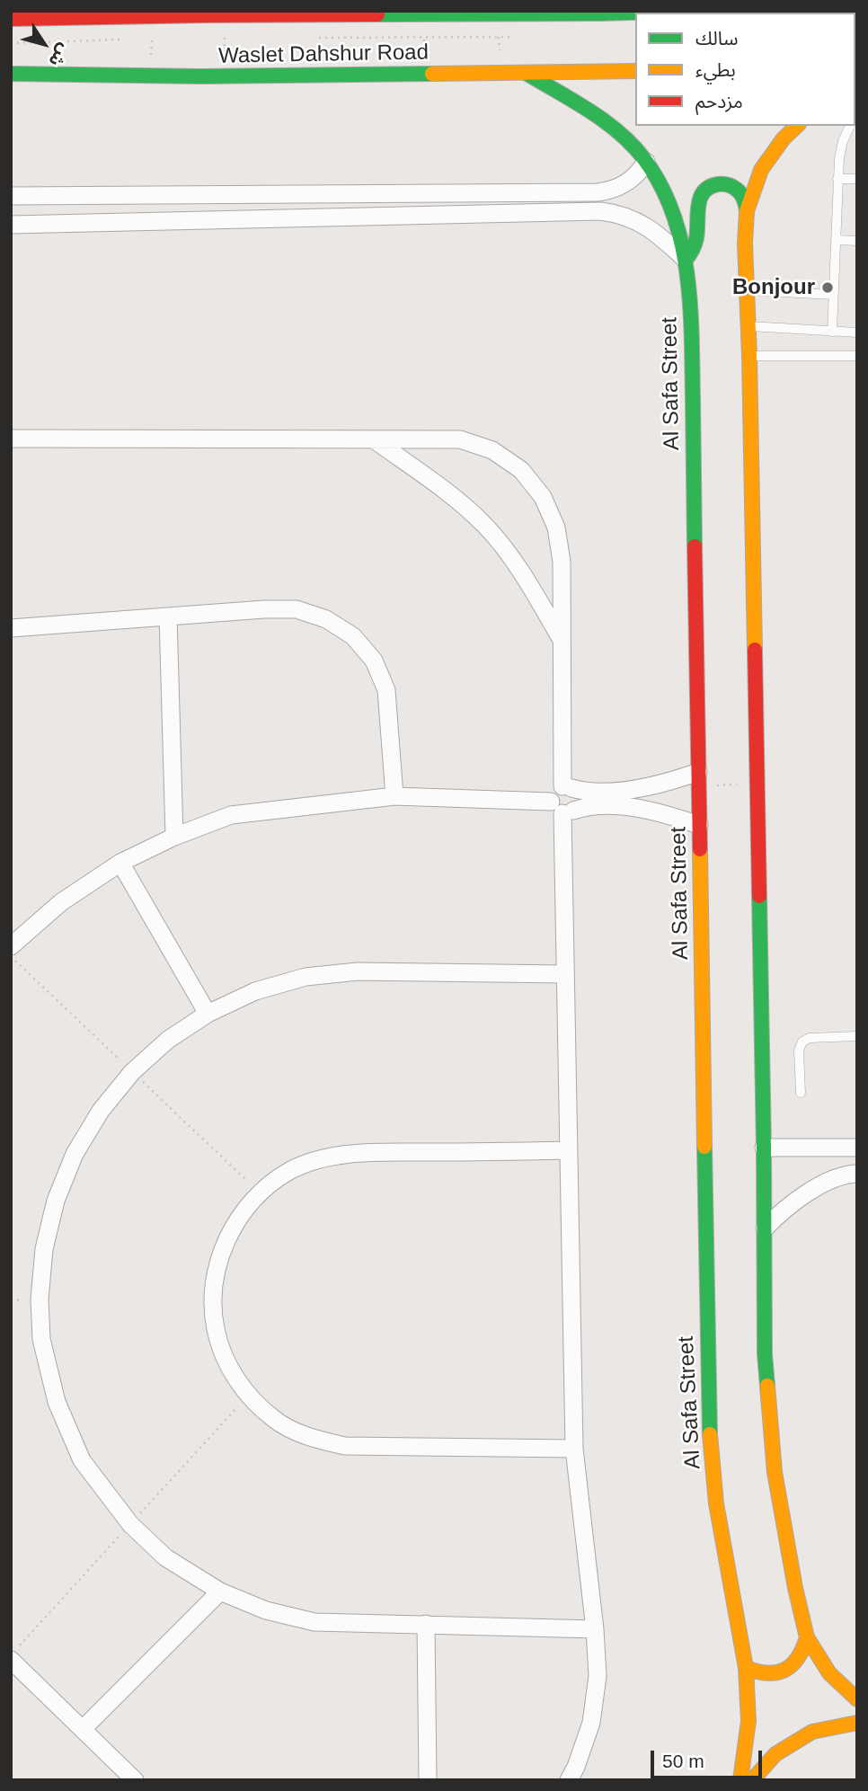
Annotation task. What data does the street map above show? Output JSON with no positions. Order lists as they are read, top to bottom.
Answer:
{
  "streets": {
    "street": ["Waslet Dahshur Road", "Al Safa Street"]
  },
  "crossings": [
    ["Waslet Dahshur Road", "Al Safa Street"]
  ],
  "places": ["Bonjour"],
  "legend": ["سالك", "بطيء", "مزدحم"],
  "scale_bar": "50 m",
  "north": "bottom right"
}
